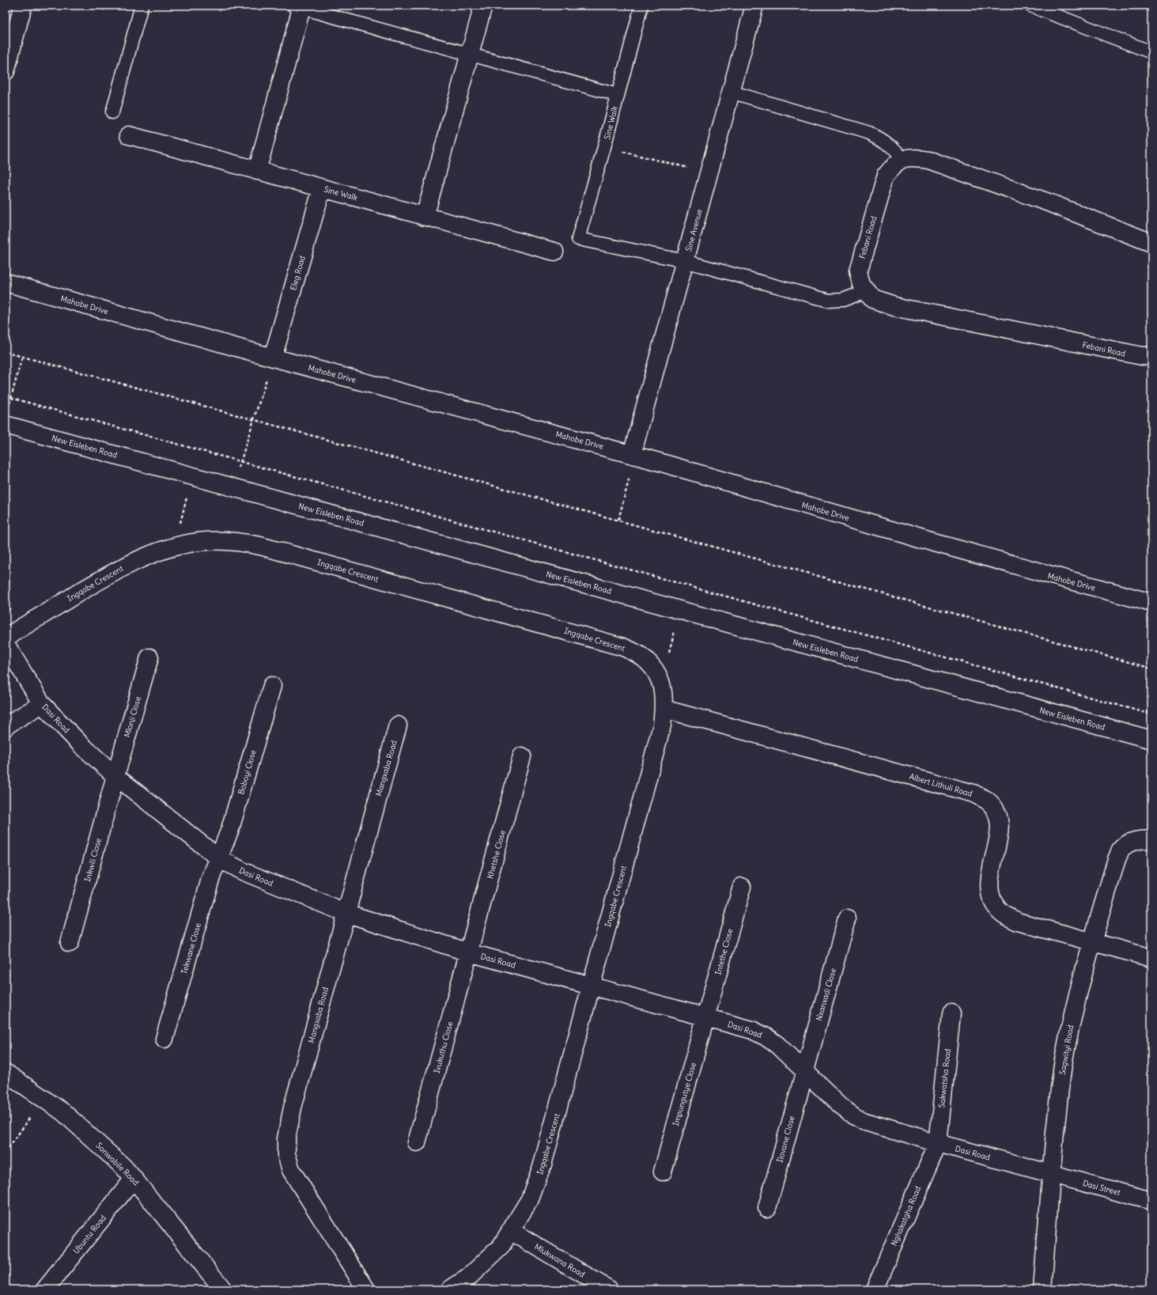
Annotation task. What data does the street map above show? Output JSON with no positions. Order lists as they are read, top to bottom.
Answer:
{
  "streets": {
    "street": [
      "Sine Walk",
      "Sine Avenue",
      "Febani Road",
      "Eleg Road",
      "Mahobe Drive",
      "New Eisleben Road",
      "Ingqabe Crescent",
      "Mlonji Close",
      "Dasi Road",
      "Mangxaba Road",
      "Boboyi Close",
      "Albert Lithuli Road",
      "Khetshe Close",
      "Inkwili Close",
      "Tekwane Close",
      "Intethe Close",
      "Nxanxadi Close",
      "Ivukuthu Close",
      "Sagwityi Road",
      "Sakwatsha Road",
      "Impungutye Close",
      "Ilovane Close",
      "Sonwabile Road",
      "Dasi Street",
      "Nghakatgha Road",
      "Ubuntu Road",
      "Mlukwana Road"
    ]
  },
  "crossings": [
    ["Sine Walk", "Sine Avenue"],
    ["Sine Walk", "Eleg Road"],
    ["Sine Avenue", "Mahobe Drive"],
    ["Eleg Road", "Mahobe Drive"],
    ["Ingqabe Crescent", "Dasi Road"],
    ["Ingqabe Crescent", "Albert Lithuli Road"],
    ["Ingqabe Crescent", "Mlukwana Road"],
    ["Mlonji Close", "Dasi Road"],
    ["Mlonji Close", "Inkwili Close"],
    ["Dasi Road", "Mangxaba Road"],
    ["Dasi Road", "Boboyi Close"],
    ["Dasi Road", "Khetshe Close"],
    ["Dasi Road", "Inkwili Close"],
    ["Dasi Road", "Tekwane Close"],
    ["Dasi Road", "Intethe Close"],
    ["Dasi Road", "Nxanxadi Close"],
    ["Dasi Road", "Ivukuthu Close"],
    ["Dasi Road", "Sagwityi Road"],
    ["Dasi Road", "Sakwatsha Road"],
    ["Dasi Road", "Impungutye Close"],
    ["Dasi Road", "Ilovane Close"],
    ["Dasi Road", "Dasi Street"],
    ["Dasi Road", "Nghakatgha Road"],
    ["Boboyi Close", "Tekwane Close"],
    ["Albert Lithuli Road", "Sagwityi Road"],
    ["Khetshe Close", "Ivukuthu Close"],
    ["Intethe Close", "Impungutye Close"],
    ["Nxanxadi Close", "Ilovane Close"],
    ["Sagwityi Road", "Dasi Street"],
    ["Sakwatsha Road", "Nghakatgha Road"],
    ["Sonwabile Road", "Ubuntu Road"]
  ]
}
